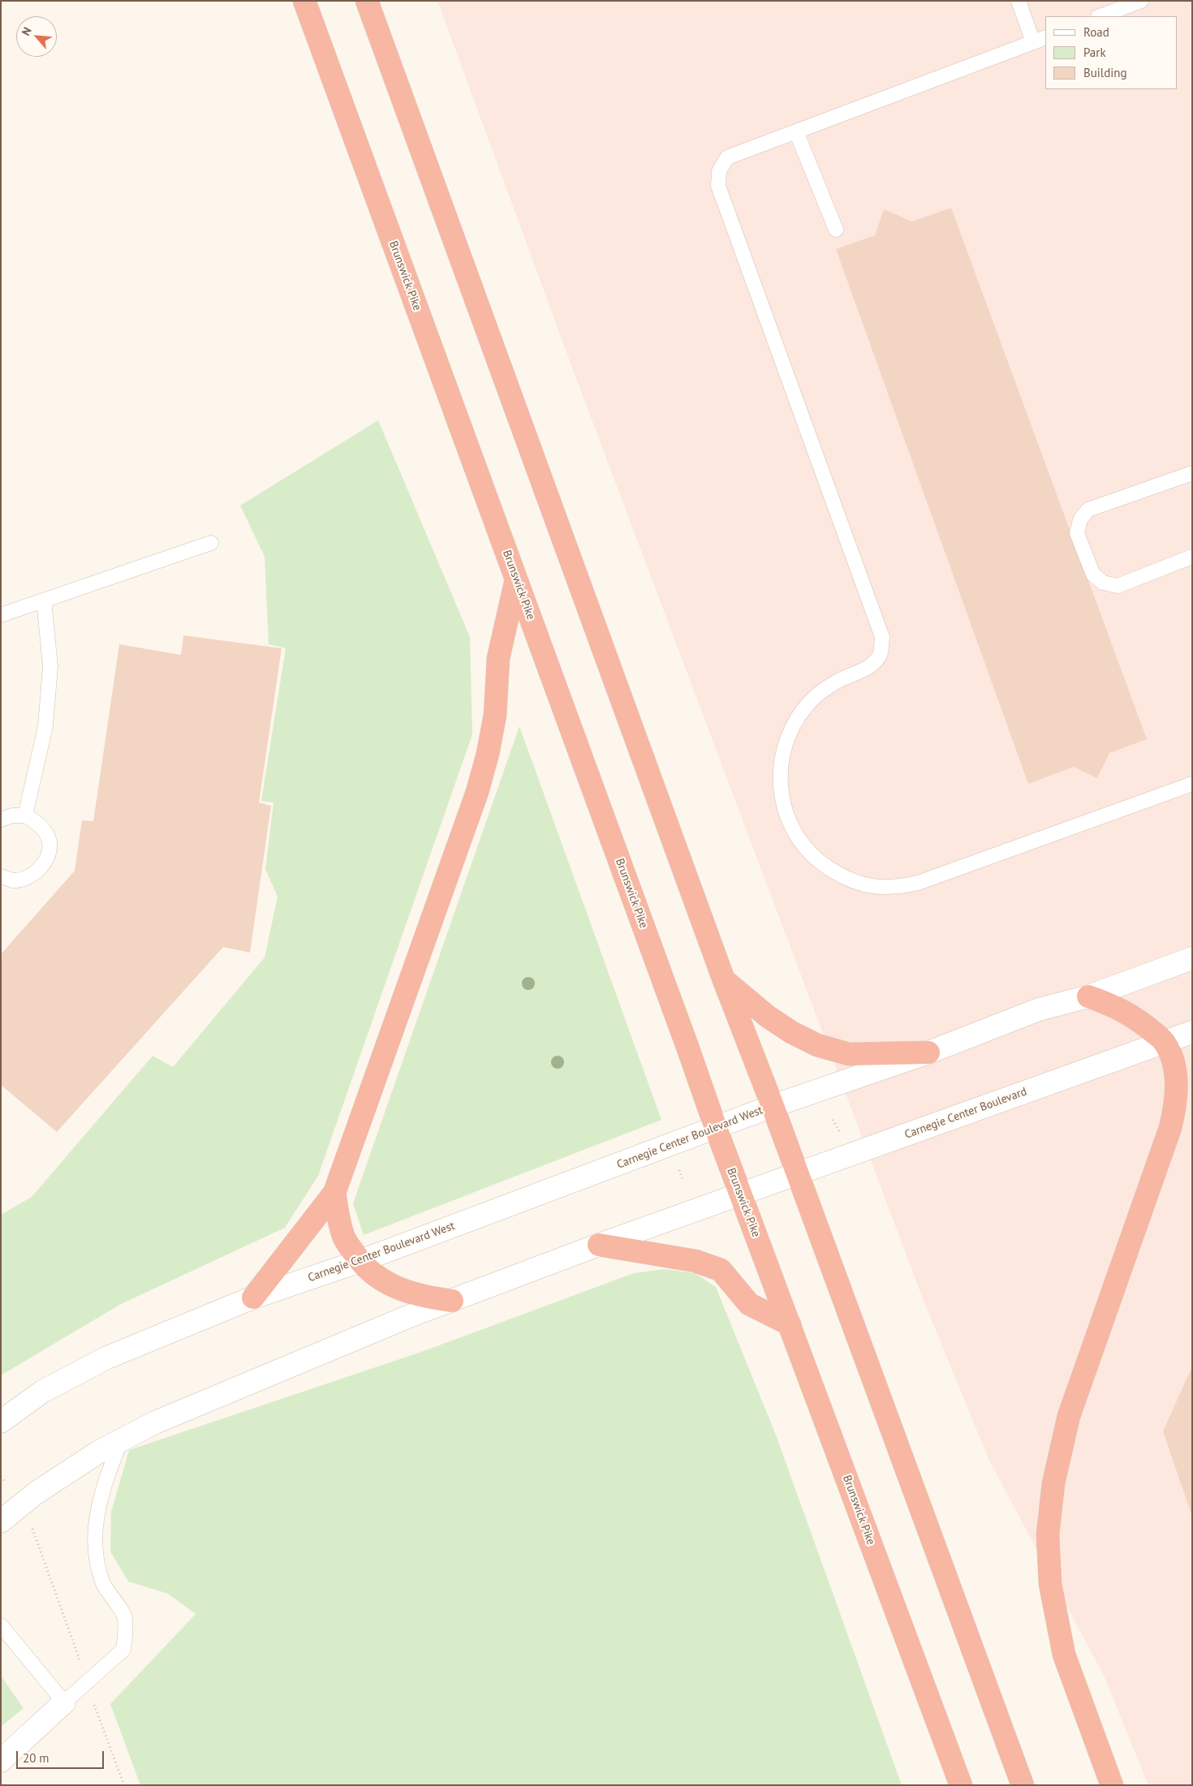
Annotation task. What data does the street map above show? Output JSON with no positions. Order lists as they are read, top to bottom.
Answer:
{
  "streets": {
    "highway": ["Brunswick Pike"],
    "street": ["Carnegie Center Boulevard", "Carnegie Center Boulevard West"]
  },
  "crossings": [
    ["Brunswick Pike", "Carnegie Center Boulevard"],
    ["Brunswick Pike", "Carnegie Center Boulevard West"]
  ],
  "legend": ["Road", "Park", "Building"],
  "scale_bar": "20 m",
  "north": "top left"
}
